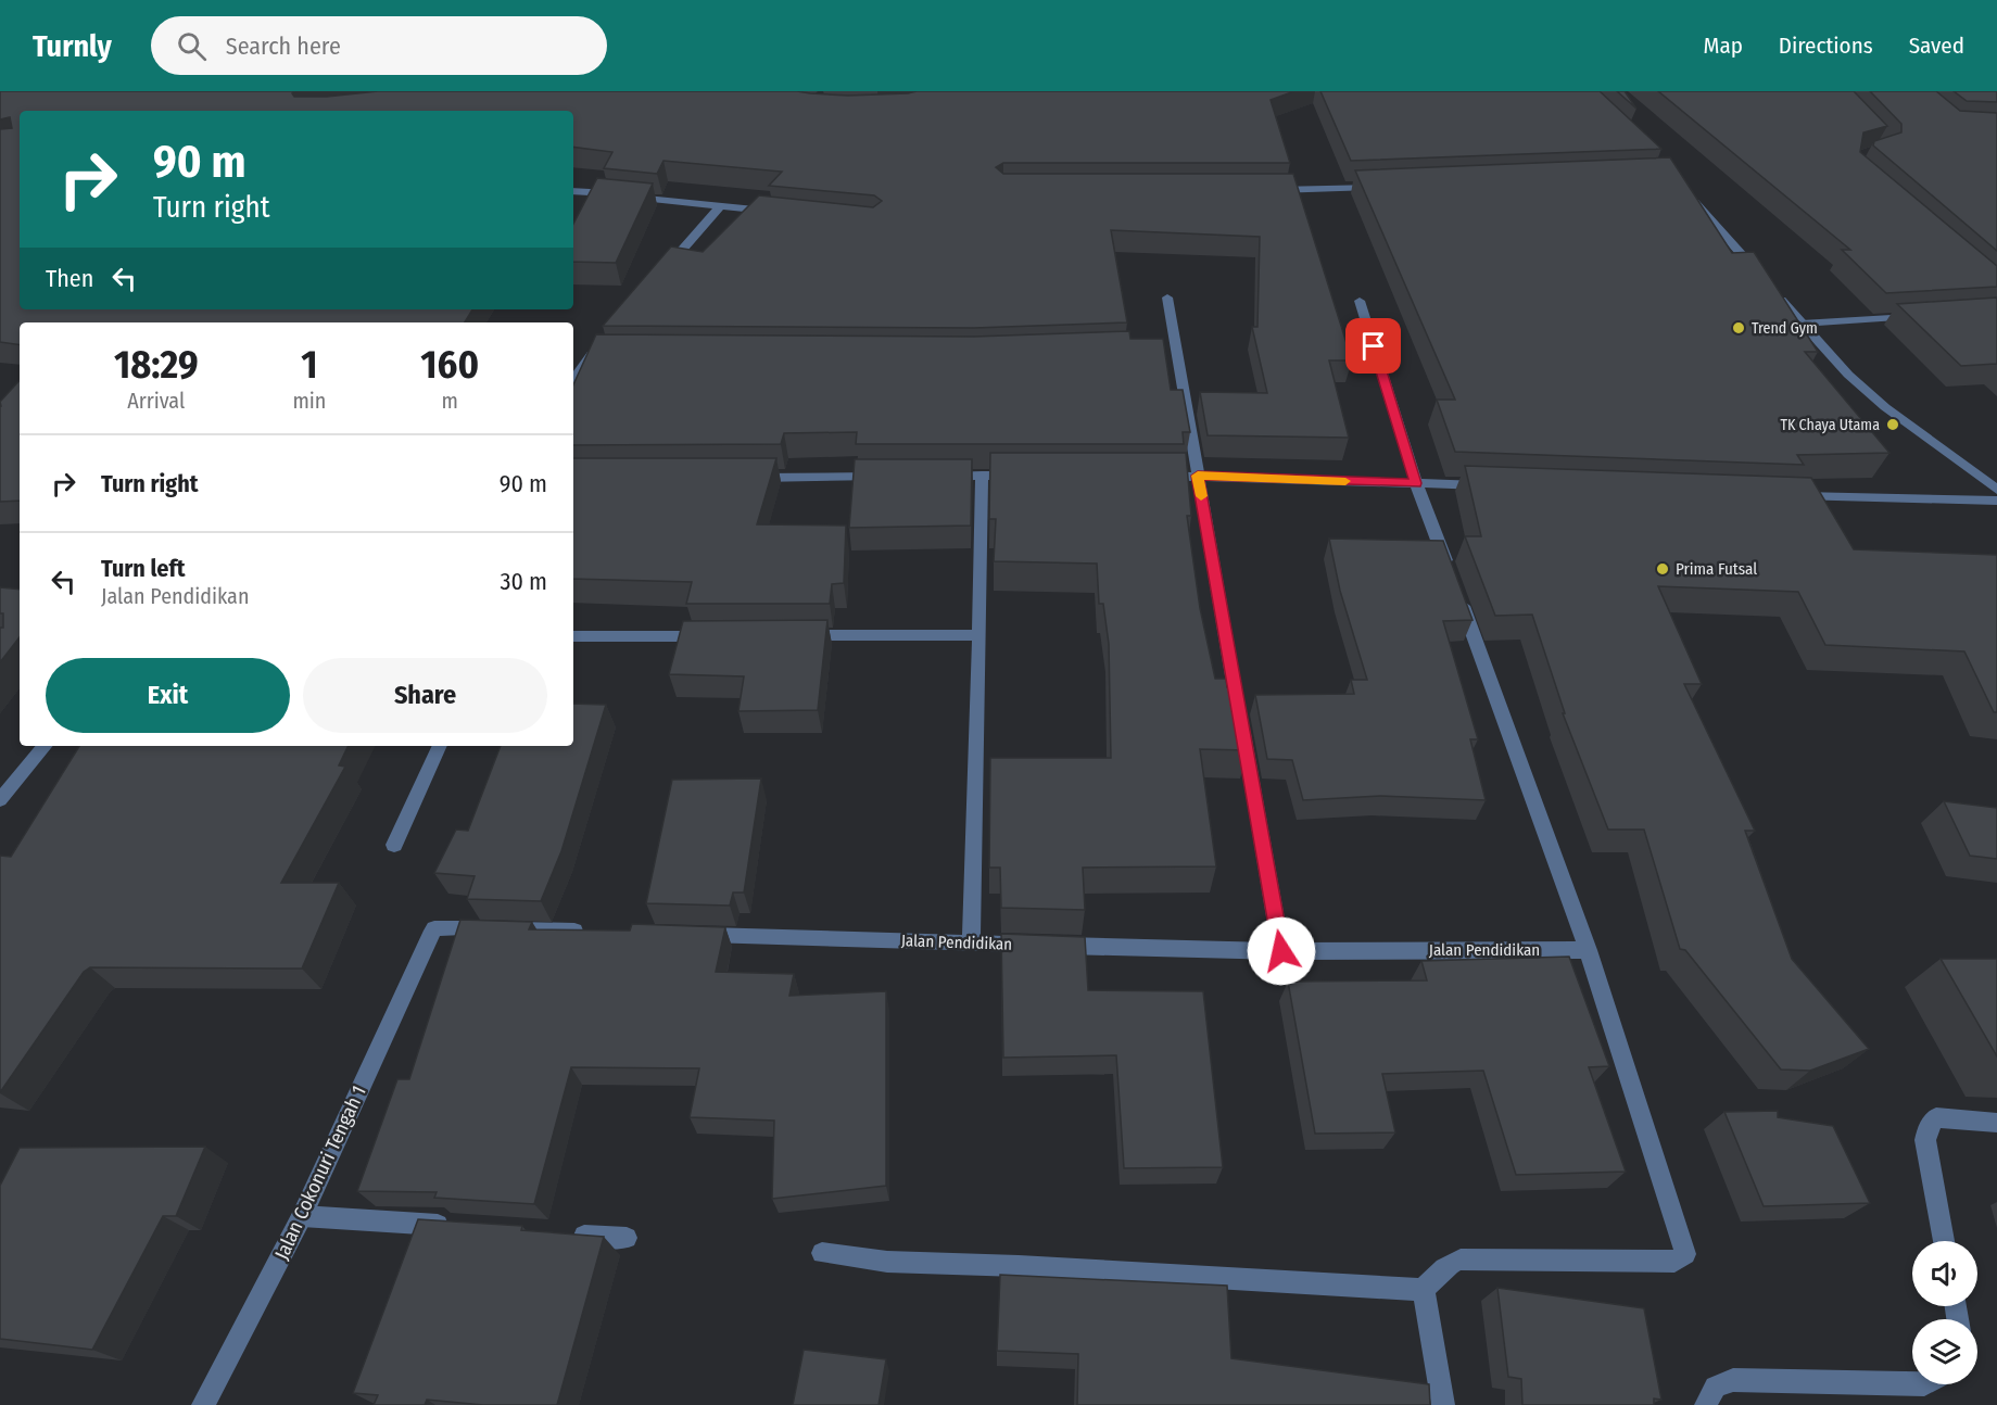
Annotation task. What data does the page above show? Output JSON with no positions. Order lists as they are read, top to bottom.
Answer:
{
  "streets": {
    "street": ["Jalan Pendidikan", "Jalan Cokonuri Tengah 1"]
  },
  "places": ["Trend Gym", "TK Chaya Utama", "Prima Futsal"],
  "page": {
    "header": "Turnly",
    "search": "Search here",
    "nav": ["Map", "Directions", "Saved"],
    "turn": ["90 m", "Turn right"],
    "then": "Then",
    "eta": [
      "18:29",
      "Arrival",
      "1",
      "min",
      "160",
      "m"
    ],
    "list": [
      {
        "name": "Turn right",
        "value": "90 m"
      },
      {
        "name": "Turn left",
        "note": "Jalan Pendidikan",
        "value": "30 m"
      }
    ],
    "buttons": ["Exit", "Share"]
  }
}
